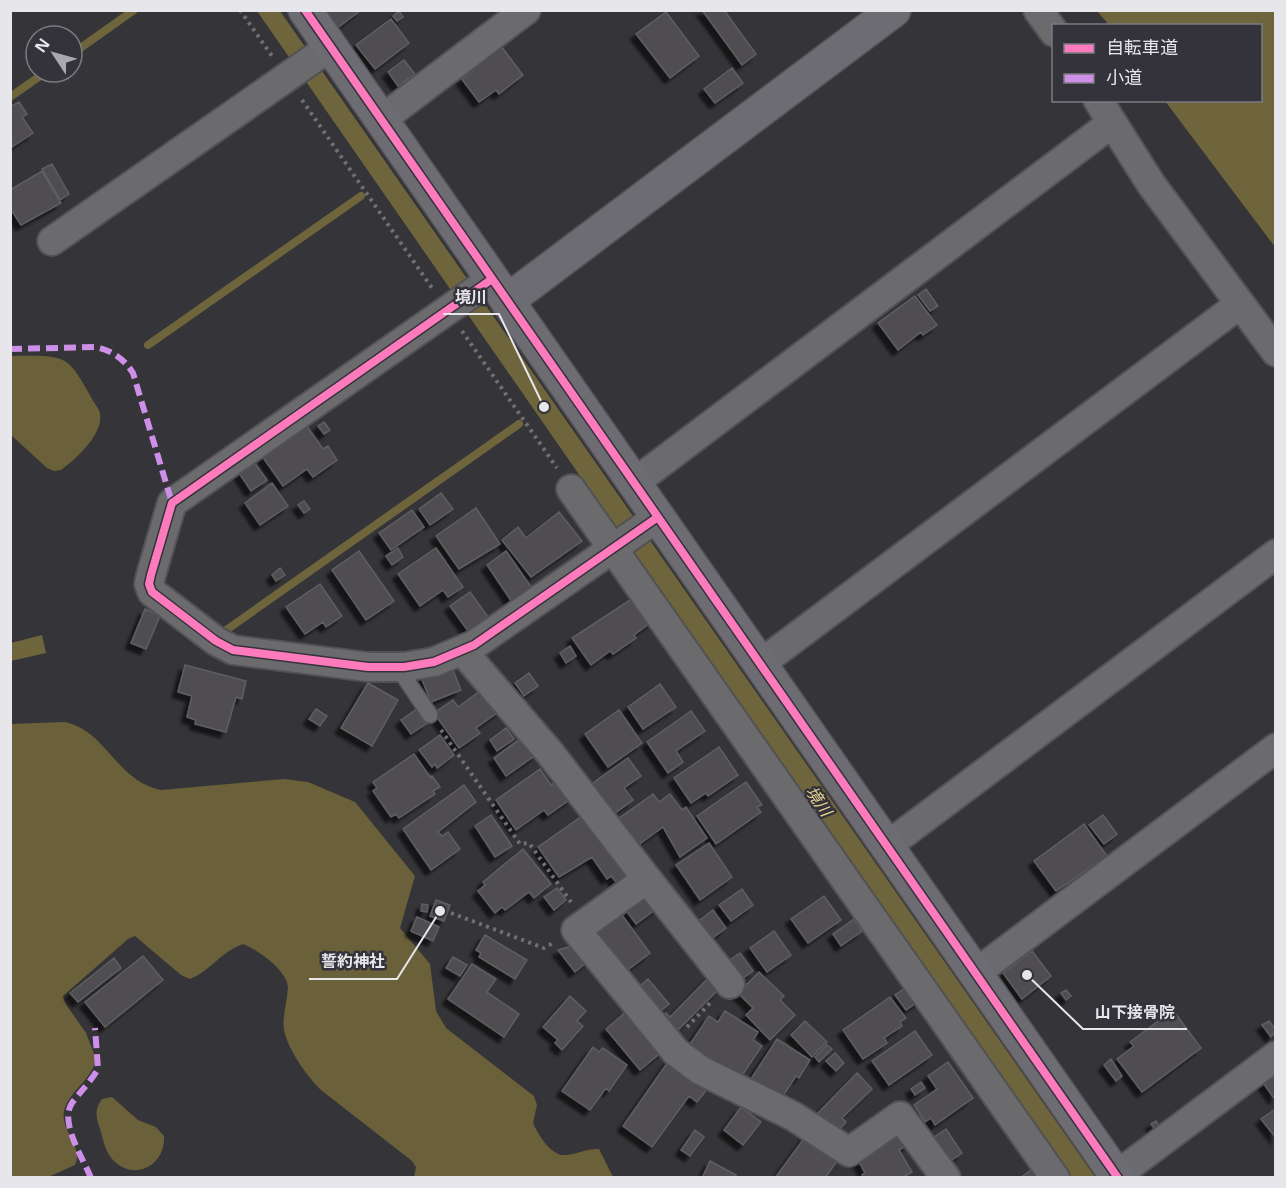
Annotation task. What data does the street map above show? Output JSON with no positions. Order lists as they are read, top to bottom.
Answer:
{
  "water": ["境川"],
  "places": ["境川", "誓約神社", "山下接骨院"],
  "legend": ["自転車道", "小道"],
  "north": "top left"
}
